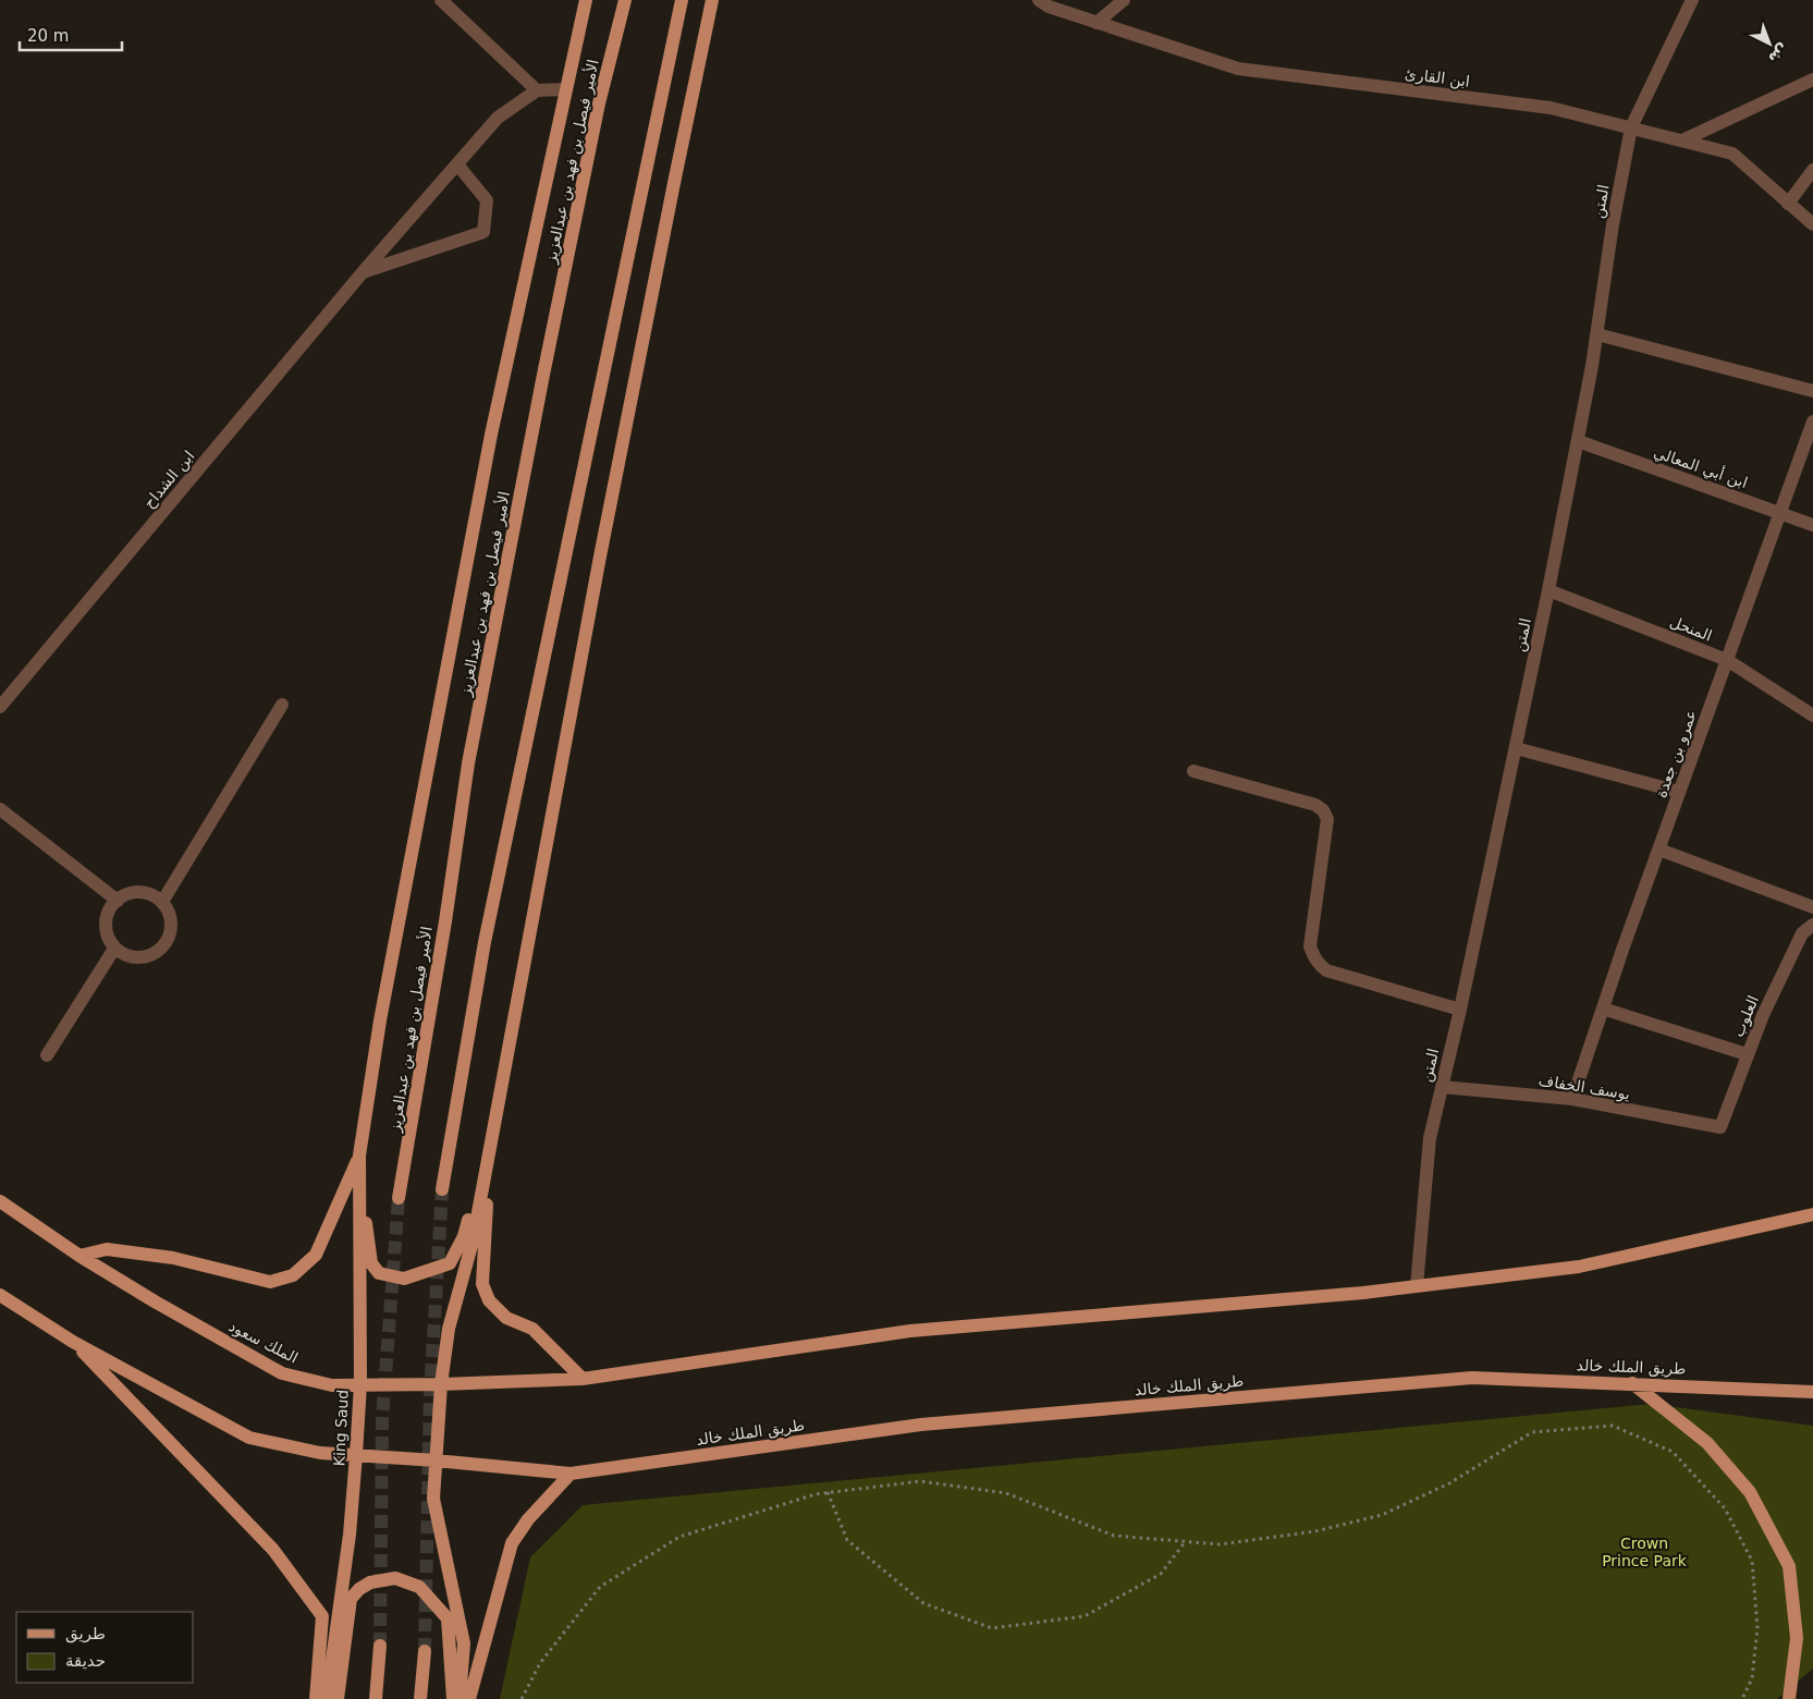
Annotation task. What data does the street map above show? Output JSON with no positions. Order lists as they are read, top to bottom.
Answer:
{
  "streets": {
    "main road": [
      "الأمير فيصل بن فهد بن عبدالعزيز",
      "الملك سعود",
      "طريق الملك خالد",
      "King Saud"
    ],
    "street": [
      "ابن القارئ",
      "المتن",
      "ابن أبي المعالي",
      "ابن الشداح",
      "المنحل",
      "عمرو بن جعدة",
      "العلوب",
      "يوسف الخفاف"
    ]
  },
  "crossings": [
    ["ابن القارئ", "المتن"],
    ["الأمير فيصل بن فهد بن عبدالعزيز", "King Saud"],
    ["المتن", "ابن أبي المعالي"],
    ["المتن", "المنحل"],
    ["المتن", "يوسف الخفاف"],
    ["ابن أبي المعالي", "عمرو بن جعدة"],
    ["المنحل", "عمرو بن جعدة"],
    ["عمرو بن جعدة", "يوسف الخفاف"],
    ["العلوب", "يوسف الخفاف"],
    ["الملك سعود", "King Saud"]
  ],
  "parks": ["Crown Prince Park"],
  "legend": ["طريق", "حديقة"],
  "scale_bar": "20 m",
  "north": "bottom right"
}
